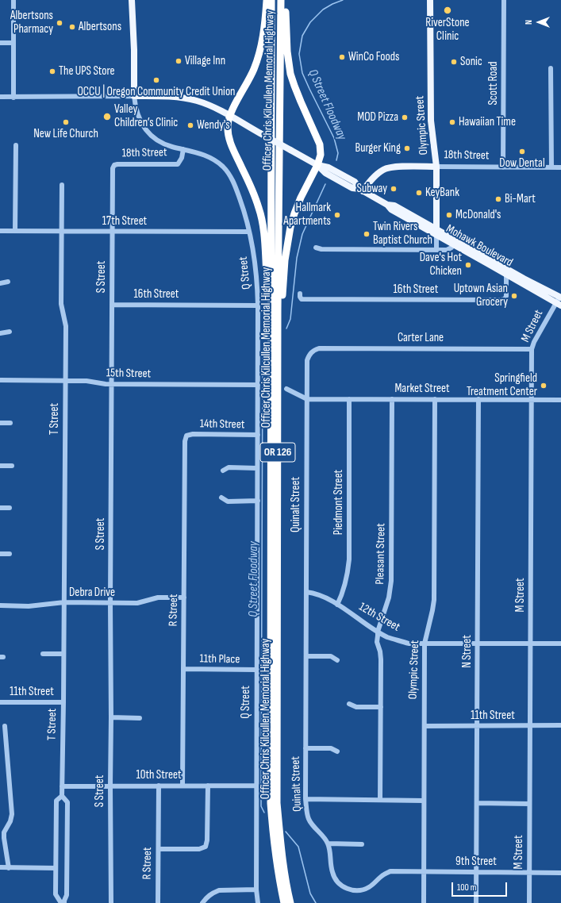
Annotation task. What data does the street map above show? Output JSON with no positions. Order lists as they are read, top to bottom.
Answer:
{
  "streets": {
    "highway": ["Officer Chris Kilcullen Memorial Highway", "OR 126"],
    "main road": ["Olympic Street", "18th Street", "Mohawk Boulevard"],
    "street": [
      "Scott Road",
      "17th Street",
      "Q Street",
      "S Street",
      "16th Street",
      "M Street",
      "Carter Lane",
      "15th Street",
      "Market Street",
      "T Street",
      "14th Street",
      "Piedmont Street",
      "Quinalt Street",
      "Pleasant Street",
      "Debra Drive",
      "R Street",
      "12th Street",
      "N Street",
      "11th Place",
      "11th Street",
      "10th Street",
      "9th Street"
    ]
  },
  "crossings": [
    ["Scott Road", "18th Street"],
    ["Olympic Street", "18th Street"],
    ["Olympic Street", "Mohawk Boulevard"],
    ["Olympic Street", "Market Street"],
    ["Olympic Street", "12th Street"],
    ["Olympic Street", "11th Street"],
    ["Olympic Street", "9th Street"],
    ["18th Street", "Mohawk Boulevard"],
    ["18th Street", "Q Street"],
    ["18th Street", "S Street"],
    ["17th Street", "Q Street"],
    ["17th Street", "S Street"],
    ["17th Street", "T Street"],
    ["Mohawk Boulevard", "Q Street"],
    ["Mohawk Boulevard", "16th Street"],
    ["Mohawk Boulevard", "M Street"],
    ["Q Street", "16th Street"],
    ["Q Street", "15th Street"],
    ["Q Street", "14th Street"],
    ["Q Street", "11th Place"],
    ["Q Street", "10th Street"],
    ["S Street", "16th Street"],
    ["S Street", "15th Street"],
    ["S Street", "Debra Drive"],
    ["S Street", "10th Street"],
    ["M Street", "Carter Lane"],
    ["M Street", "Market Street"],
    ["M Street", "12th Street"],
    ["M Street", "11th Street"],
    ["M Street", "9th Street"],
    ["Carter Lane", "Quinalt Street"],
    ["15th Street", "T Street"],
    ["Market Street", "Piedmont Street"],
    ["Market Street", "Quinalt Street"],
    ["Market Street", "Pleasant Street"],
    ["Market Street", "N Street"],
    ["T Street", "Debra Drive"],
    ["T Street", "11th Street"],
    ["T Street", "10th Street"],
    ["14th Street", "R Street"],
    ["Piedmont Street", "12th Street"],
    ["Quinalt Street", "12th Street"],
    ["Quinalt Street", "9th Street"],
    ["Pleasant Street", "12th Street"],
    ["Debra Drive", "R Street"],
    ["R Street", "11th Place"],
    ["R Street", "10th Street"],
    ["12th Street", "N Street"],
    ["N Street", "11th Street"],
    ["N Street", "9th Street"]
  ],
  "water": ["Q Street Floodway"],
  "places": [
    "RiverStone Clinic",
    "Albertsons Pharmacy",
    "Albertsons",
    "WinCo Foods",
    "Village Inn",
    "Sonic",
    "The UPS Store",
    "OCCU | Oregon Community Credit Union",
    "Valley Children’s Clinic",
    "MOD Pizza",
    "New Life Church",
    "Hawaiian Time",
    "Wendy's",
    "Burger King",
    "Dow Dental",
    "Subway",
    "KeyBank",
    "Bi-Mart",
    "Hallmark Apartments",
    "McDonald's",
    "Twin Rivers Baptist Church",
    "Dave's Hot Chicken",
    "Uptown Asian Grocery",
    "Springfield Treatment Center"
  ],
  "scale_bar": "100 m",
  "north": "left"
}
